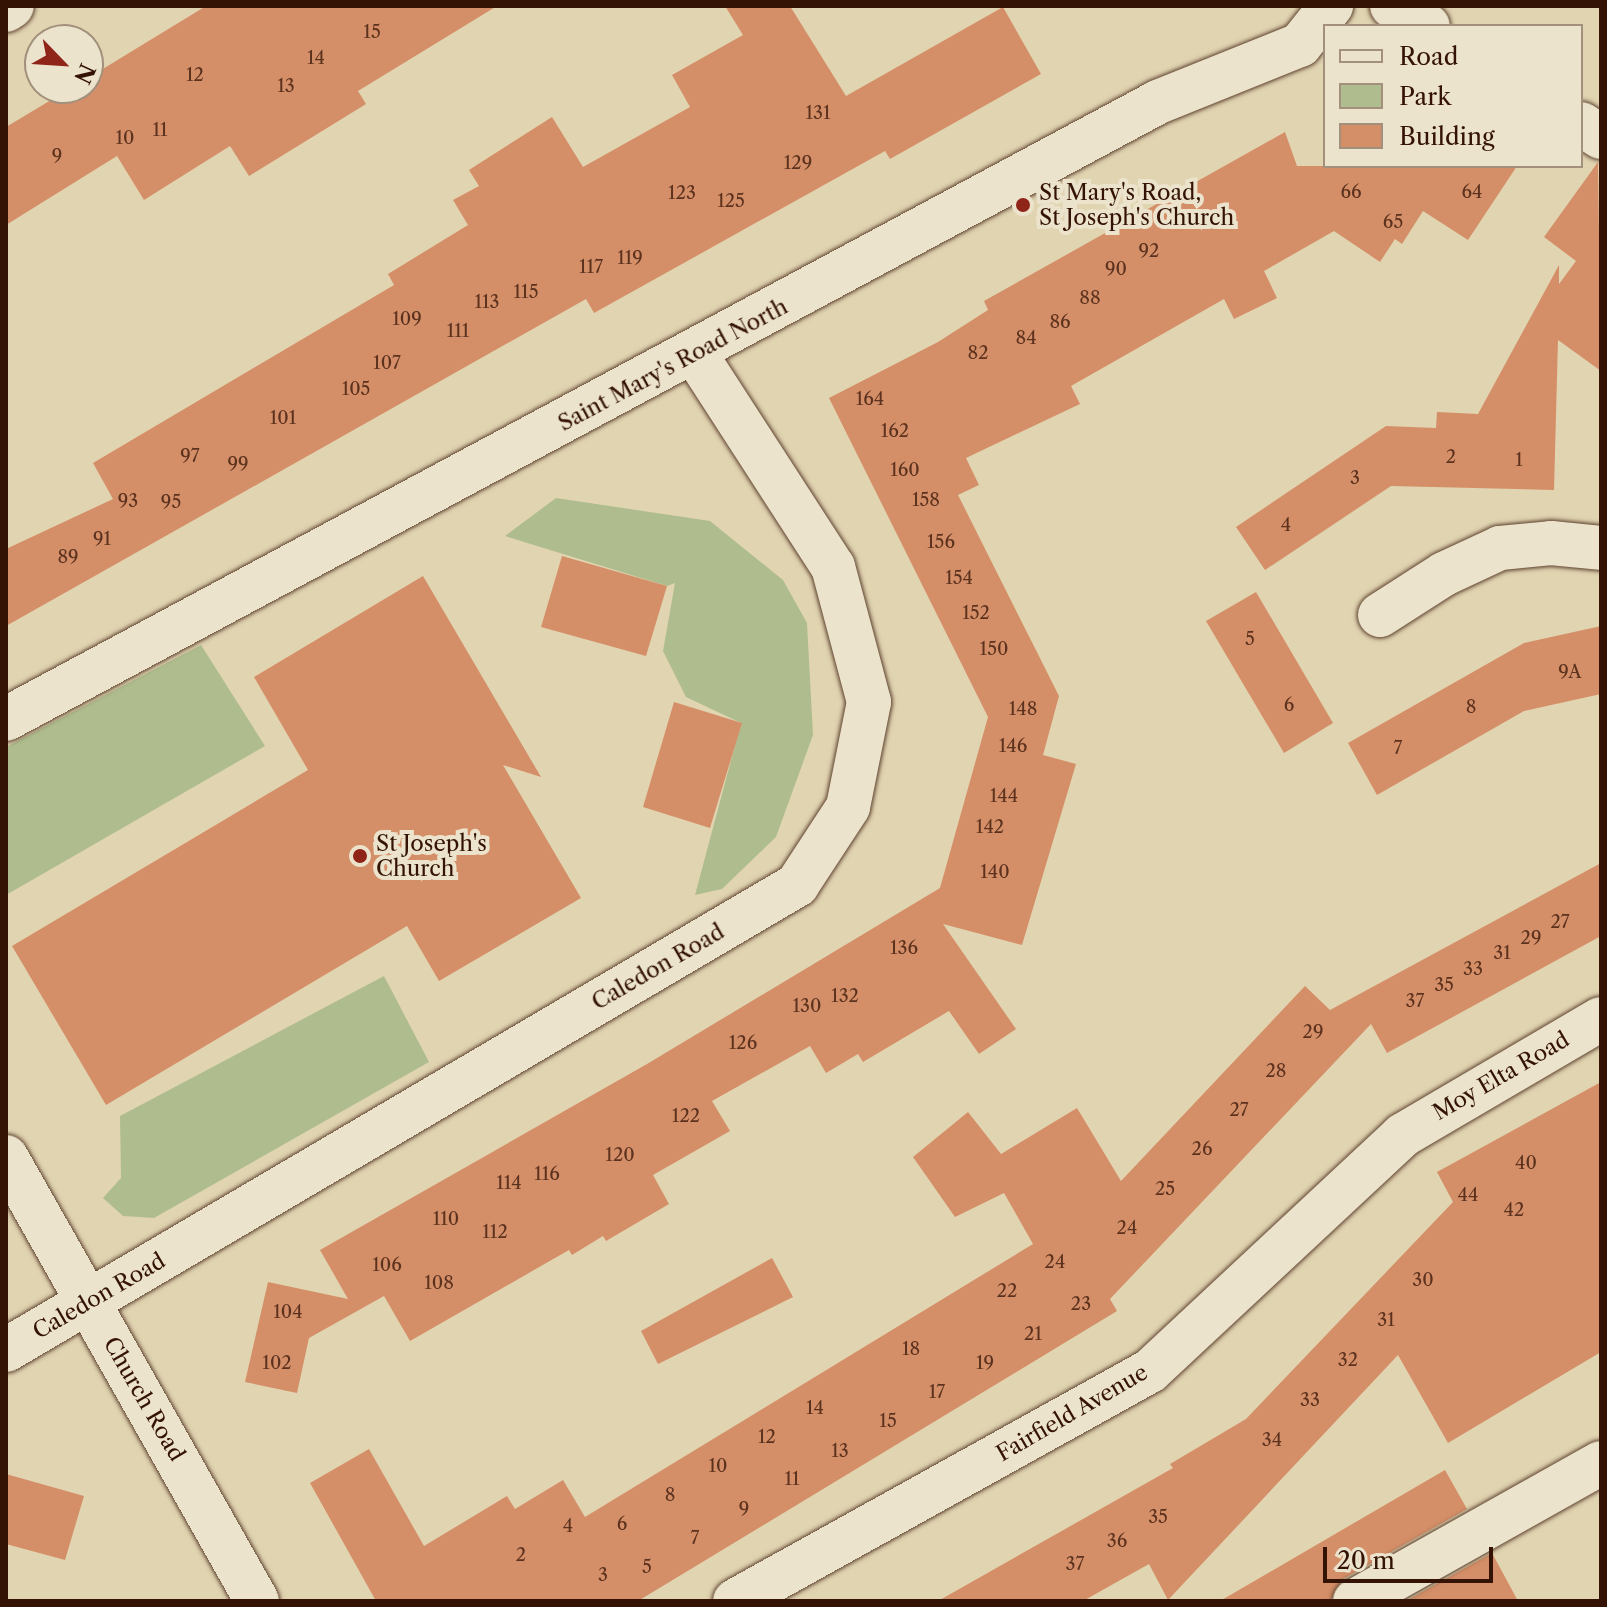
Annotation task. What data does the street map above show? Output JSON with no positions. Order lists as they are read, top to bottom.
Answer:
{
  "streets": {
    "street": [
      "Saint Mary's Road North",
      "Caledon Road",
      "Moy Elta Road",
      "Church Road",
      "Fairfield Avenue"
    ]
  },
  "crossings": [
    ["Saint Mary's Road North", "Caledon Road"],
    ["Caledon Road", "Church Road"],
    ["Moy Elta Road", "Fairfield Avenue"]
  ],
  "places": ["St Mary's Road, St Joseph's Church", "St Joseph's Church"],
  "house_numbers": [
    "15",
    "14",
    "12",
    "13",
    "131",
    "11",
    "10",
    "9",
    "129",
    "66",
    "64",
    "123",
    "125",
    "65",
    "92",
    "119",
    "117",
    "90",
    "115",
    "88",
    "113",
    "109",
    "86",
    "111",
    "84",
    "82",
    "107",
    "105",
    "164",
    "101",
    "162",
    "97",
    "2",
    "1",
    "99",
    "160",
    "3",
    "158",
    "93",
    "95",
    "4",
    "91",
    "156",
    "89",
    "154",
    "152",
    "5",
    "150",
    "9A",
    "6",
    "8",
    "148",
    "146",
    "7",
    "144",
    "142",
    "140",
    "27",
    "29",
    "136",
    "31",
    "33",
    "35",
    "132",
    "37",
    "130",
    "29",
    "126",
    "28",
    "27",
    "122",
    "26",
    "120",
    "40",
    "116",
    "114",
    "25",
    "44",
    "42",
    "110",
    "24",
    "112",
    "24",
    "106",
    "30",
    "108",
    "22",
    "23",
    "104",
    "31",
    "21",
    "18",
    "32",
    "102",
    "19",
    "17",
    "33",
    "14",
    "15",
    "12",
    "34",
    "13",
    "10",
    "11",
    "8",
    "9",
    "35",
    "6",
    "4",
    "7",
    "36",
    "2",
    "37",
    "5",
    "3"
  ],
  "legend": ["Road", "Park", "Building"],
  "scale_bar": "20 m",
  "north": "bottom right"
}
